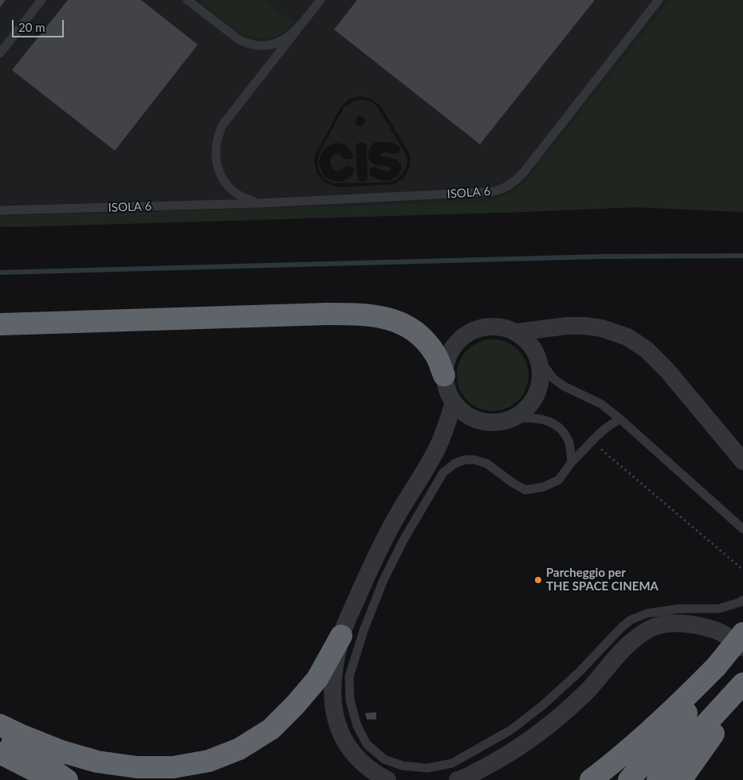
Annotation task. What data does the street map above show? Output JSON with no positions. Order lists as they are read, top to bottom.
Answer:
{
  "streets": {
    "lane": ["ISOLA 6"]
  },
  "places": ["Parcheggio per THE SPACE CINEMA"],
  "scale_bar": "20 m"
}
